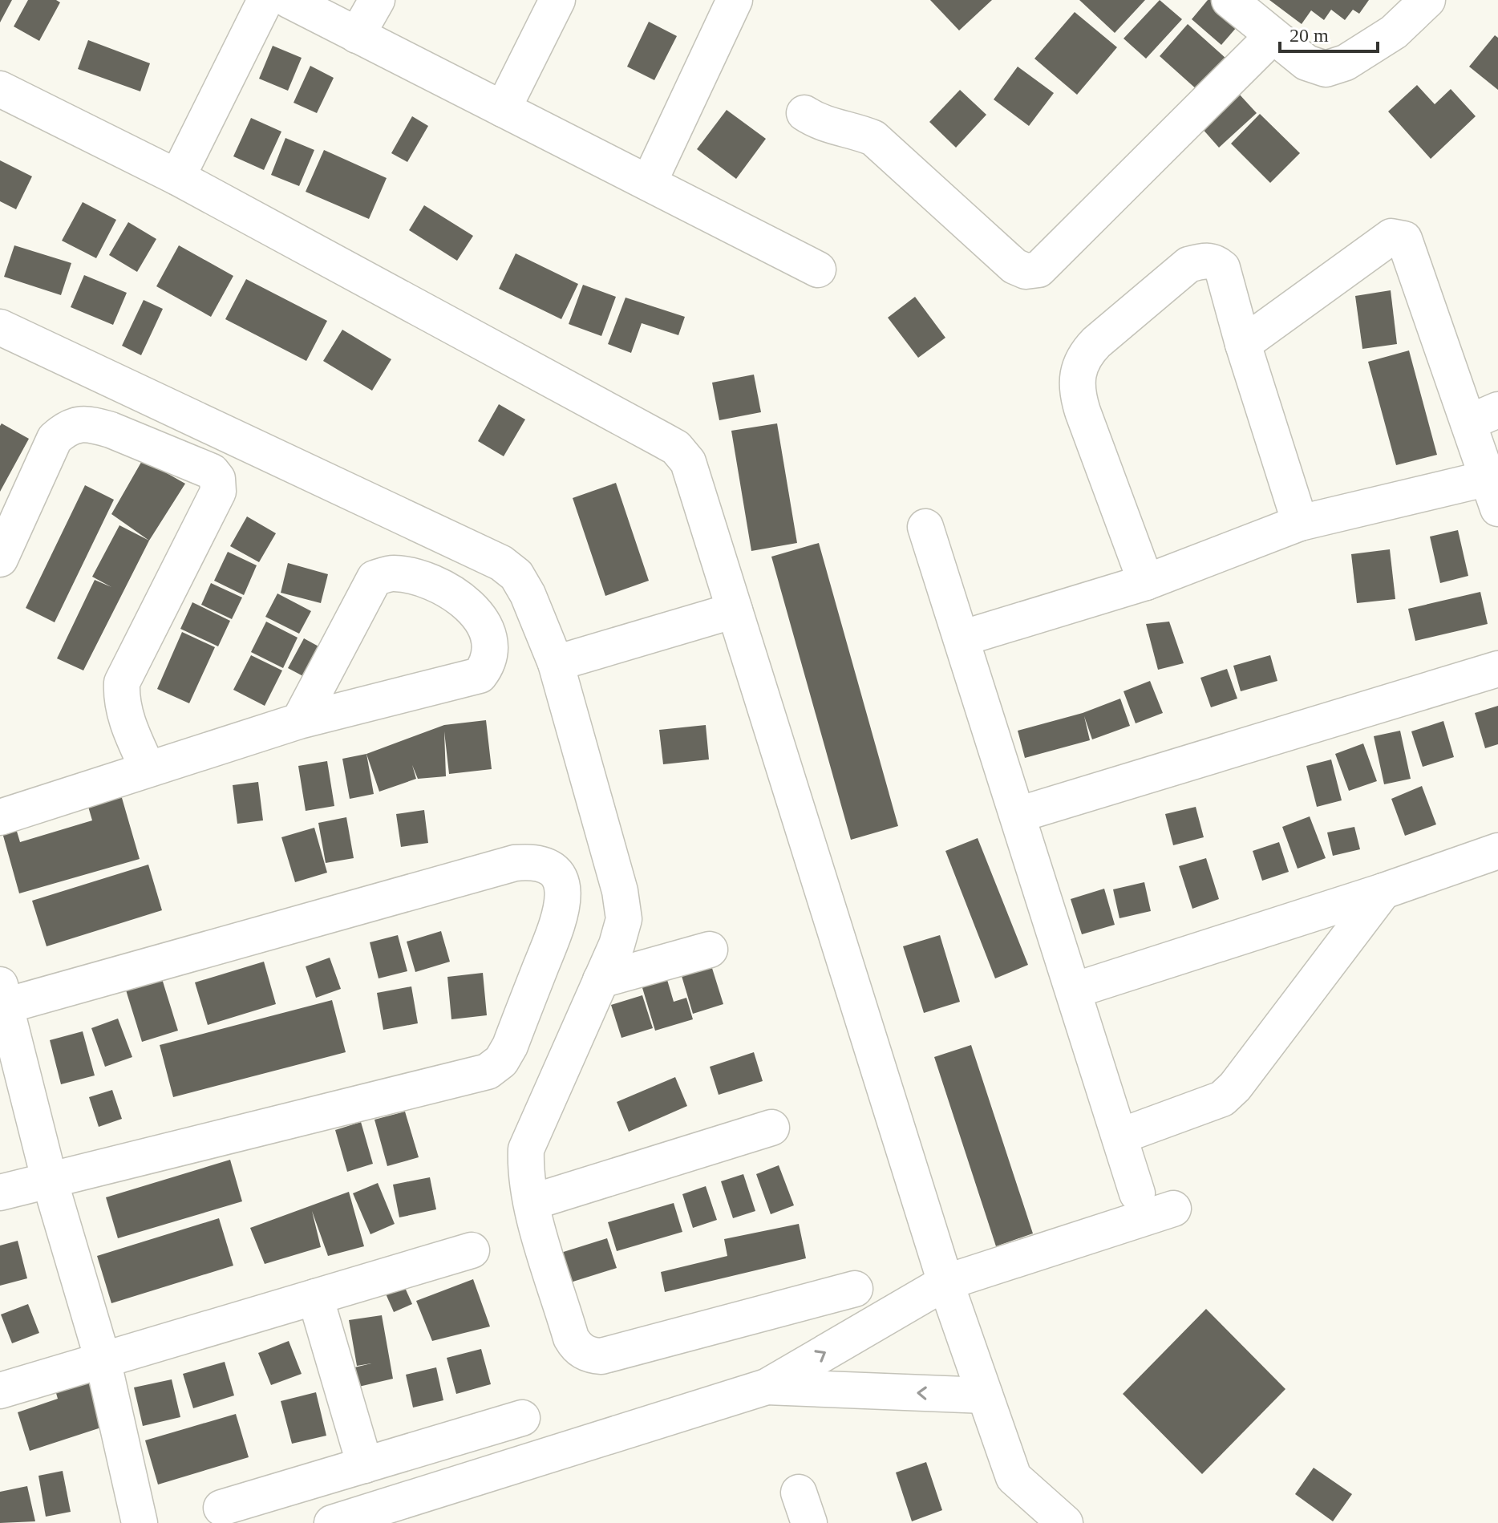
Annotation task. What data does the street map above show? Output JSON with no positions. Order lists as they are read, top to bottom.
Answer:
{
  "scale_bar": "20 m"
}
